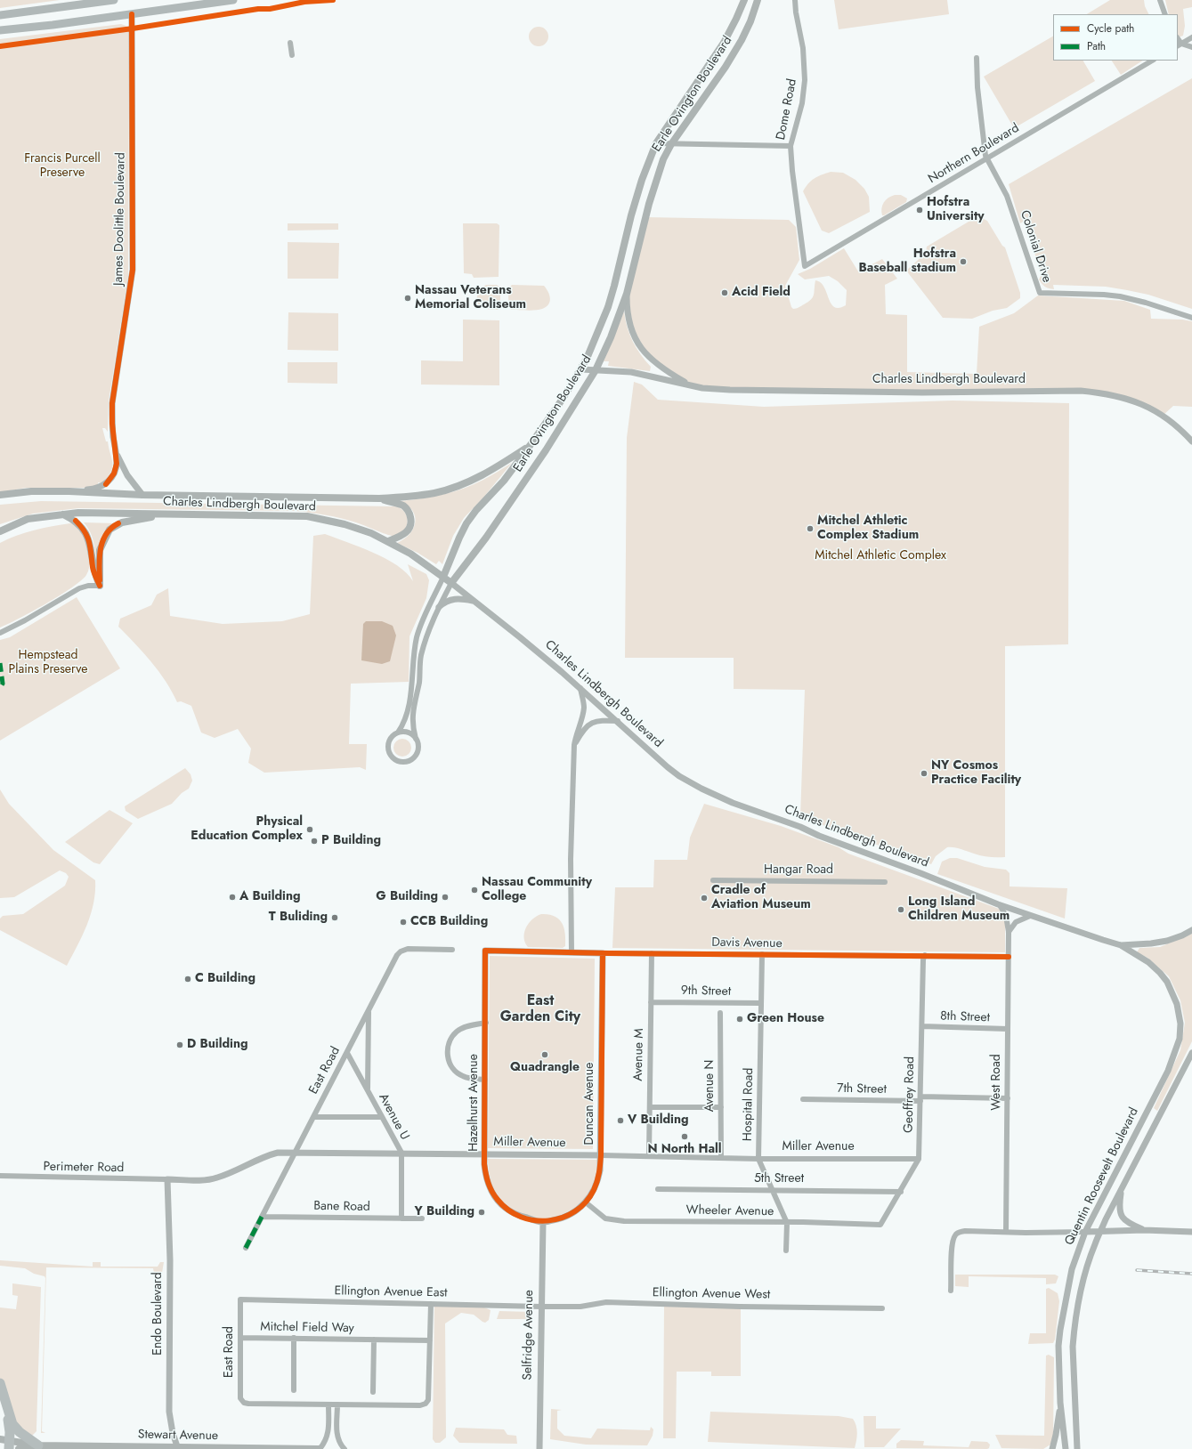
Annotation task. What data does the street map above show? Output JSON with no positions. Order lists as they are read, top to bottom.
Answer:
{
  "streets": {
    "main road": ["Earle Ovington Boulevard", "Charles Lindbergh Boulevard", "Stewart Avenue"],
    "street": [
      "Dome Road",
      "Northern Boulevard",
      "James Doolittle Boulevard",
      "Colonial Drive",
      "Hangar Road",
      "Davis Avenue",
      "9th Street",
      "8th Street",
      "Avenue M",
      "East Road",
      "West Road",
      "Avenue N",
      "7th Street",
      "Geoffrey Road",
      "Hazelhurst Avenue",
      "Duncan Avenue",
      "Hospital Road",
      "Avenue U",
      "Miller Avenue",
      "Perimeter Road",
      "Quentin Roosevelt Boulevard",
      "5th Street",
      "Bane Road",
      "Wheeler Avenue",
      "Ellington Avenue East",
      "Ellington Avenue West",
      "Endo Boulevard",
      "Mitchel Field Way",
      "Selfridge Avenue"
    ]
  },
  "crossings": [
    ["Earle Ovington Boulevard", "Charles Lindbergh Boulevard"],
    ["Dome Road", "Northern Boulevard"],
    ["Northern Boulevard", "Colonial Drive"],
    ["James Doolittle Boulevard", "Charles Lindbergh Boulevard"],
    ["Charles Lindbergh Boulevard", "West Road"],
    ["Charles Lindbergh Boulevard", "Quentin Roosevelt Boulevard"],
    ["Davis Avenue", "Avenue M"],
    ["Davis Avenue", "West Road"],
    ["Davis Avenue", "Geoffrey Road"],
    ["Davis Avenue", "Hazelhurst Avenue"],
    ["Davis Avenue", "Duncan Avenue"],
    ["Davis Avenue", "Hospital Road"],
    ["9th Street", "Avenue M"],
    ["9th Street", "Hospital Road"],
    ["8th Street", "West Road"],
    ["8th Street", "Geoffrey Road"],
    ["Avenue M", "Miller Avenue"],
    ["East Road", "Avenue U"],
    ["East Road", "Miller Avenue"],
    ["East Road", "Bane Road"],
    ["East Road", "Ellington Avenue East"],
    ["East Road", "Mitchel Field Way"],
    ["West Road", "7th Street"],
    ["Avenue N", "Miller Avenue"],
    ["7th Street", "Geoffrey Road"],
    ["Geoffrey Road", "Miller Avenue"],
    ["Geoffrey Road", "5th Street"],
    ["Geoffrey Road", "Wheeler Avenue"],
    ["Hazelhurst Avenue", "Duncan Avenue"],
    ["Hazelhurst Avenue", "Miller Avenue"],
    ["Hazelhurst Avenue", "Selfridge Avenue"],
    ["Duncan Avenue", "Miller Avenue"],
    ["Duncan Avenue", "Wheeler Avenue"],
    ["Duncan Avenue", "Selfridge Avenue"],
    ["Hospital Road", "Miller Avenue"],
    ["Hospital Road", "5th Street"],
    ["Hospital Road", "Wheeler Avenue"],
    ["Avenue U", "Miller Avenue"],
    ["Avenue U", "Bane Road"],
    ["Miller Avenue", "Perimeter Road"],
    ["Miller Avenue", "Endo Boulevard"],
    ["Perimeter Road", "Endo Boulevard"],
    ["Ellington Avenue East", "Ellington Avenue West"],
    ["Ellington Avenue East", "Selfridge Avenue"],
    ["Ellington Avenue West", "Selfridge Avenue"],
    ["Endo Boulevard", "Stewart Avenue"]
  ],
  "districts": ["East Garden City"],
  "parks": ["Francis Purcell Preserve", "Mitchel Athletic Complex", "Hempstead Plains Preserve"],
  "places": [
    "Hofstra University",
    "Hofstra Baseball stadium",
    "Acid Field",
    "Nassau Veterans Memorial Coliseum",
    "Mitchel Athletic Complex Stadium",
    "NY Cosmos Practice Facility",
    "Physical Education Complex",
    "P Building",
    "Nassau Community College",
    "A Building",
    "G Building",
    "Cradle of Aviation Museum",
    "Long Island Children Museum",
    "T Buliding",
    "CCB Building",
    "C Building",
    "Green House",
    "D Building",
    "Quadrangle",
    "V Building",
    "N North Hall",
    "Y Building"
  ],
  "legend": ["Cycle path", "Path"]
}
